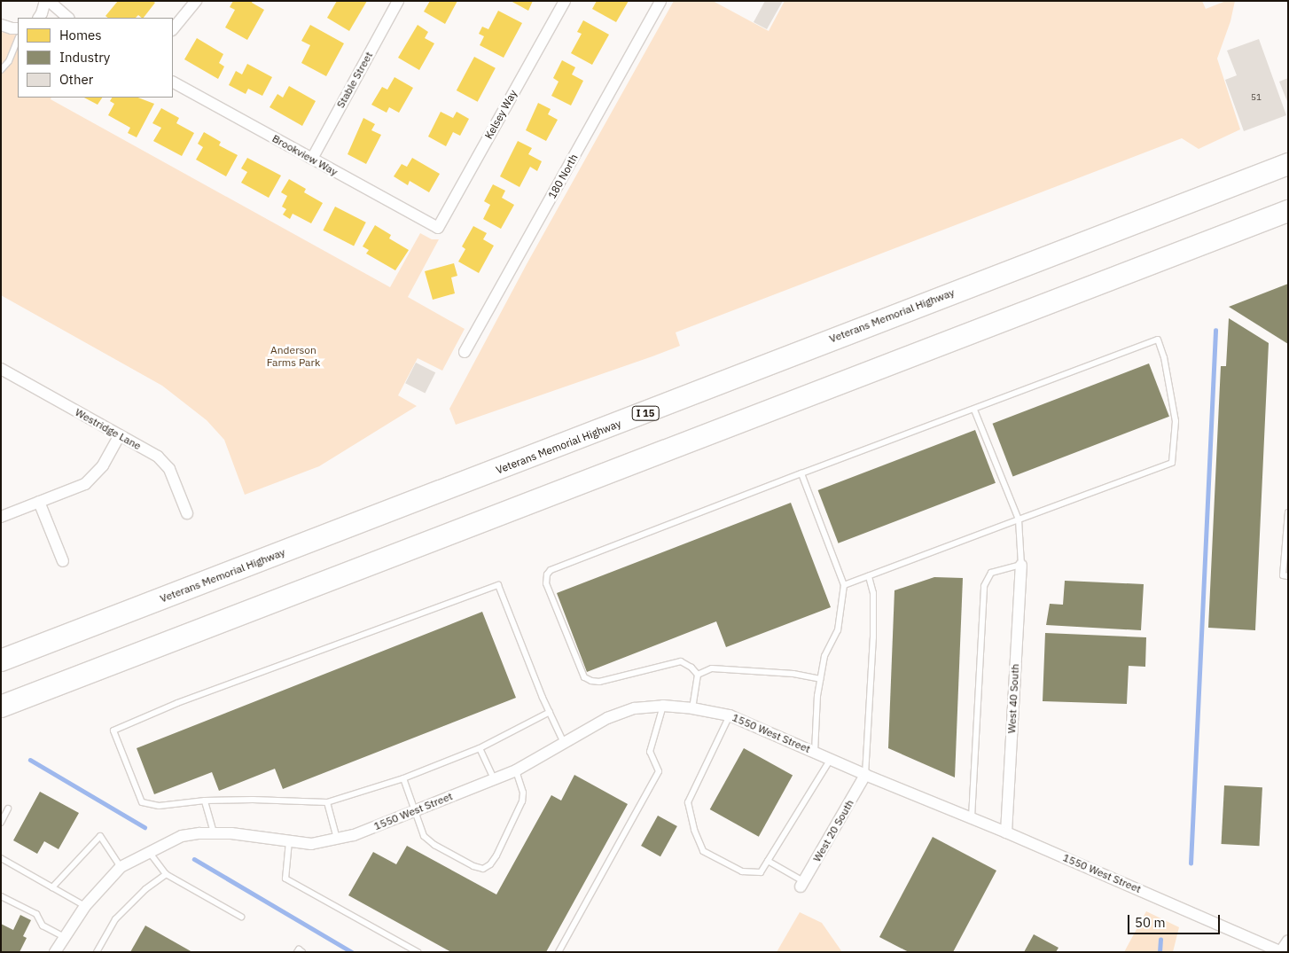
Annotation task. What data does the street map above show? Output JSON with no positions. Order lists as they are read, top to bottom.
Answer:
{
  "streets": {
    "highway": ["Veterans Memorial Highway", "I 15"],
    "street": [
      "Stable Street",
      "Kelsey Way",
      "Brookview Way",
      "180 North",
      "Westridge Lane",
      "West 40 South",
      "1550 West Street",
      "West 20 South"
    ]
  },
  "crossings": [
    ["Stable Street", "Brookview Way"],
    ["Kelsey Way", "Brookview Way"],
    ["West 40 South", "1550 West Street"],
    ["1550 West Street", "West 20 South"]
  ],
  "parks": ["Anderson Farms Park"],
  "house_numbers": ["51"],
  "legend": ["Homes", "Industry", "Other"],
  "scale_bar": "50 m"
}
